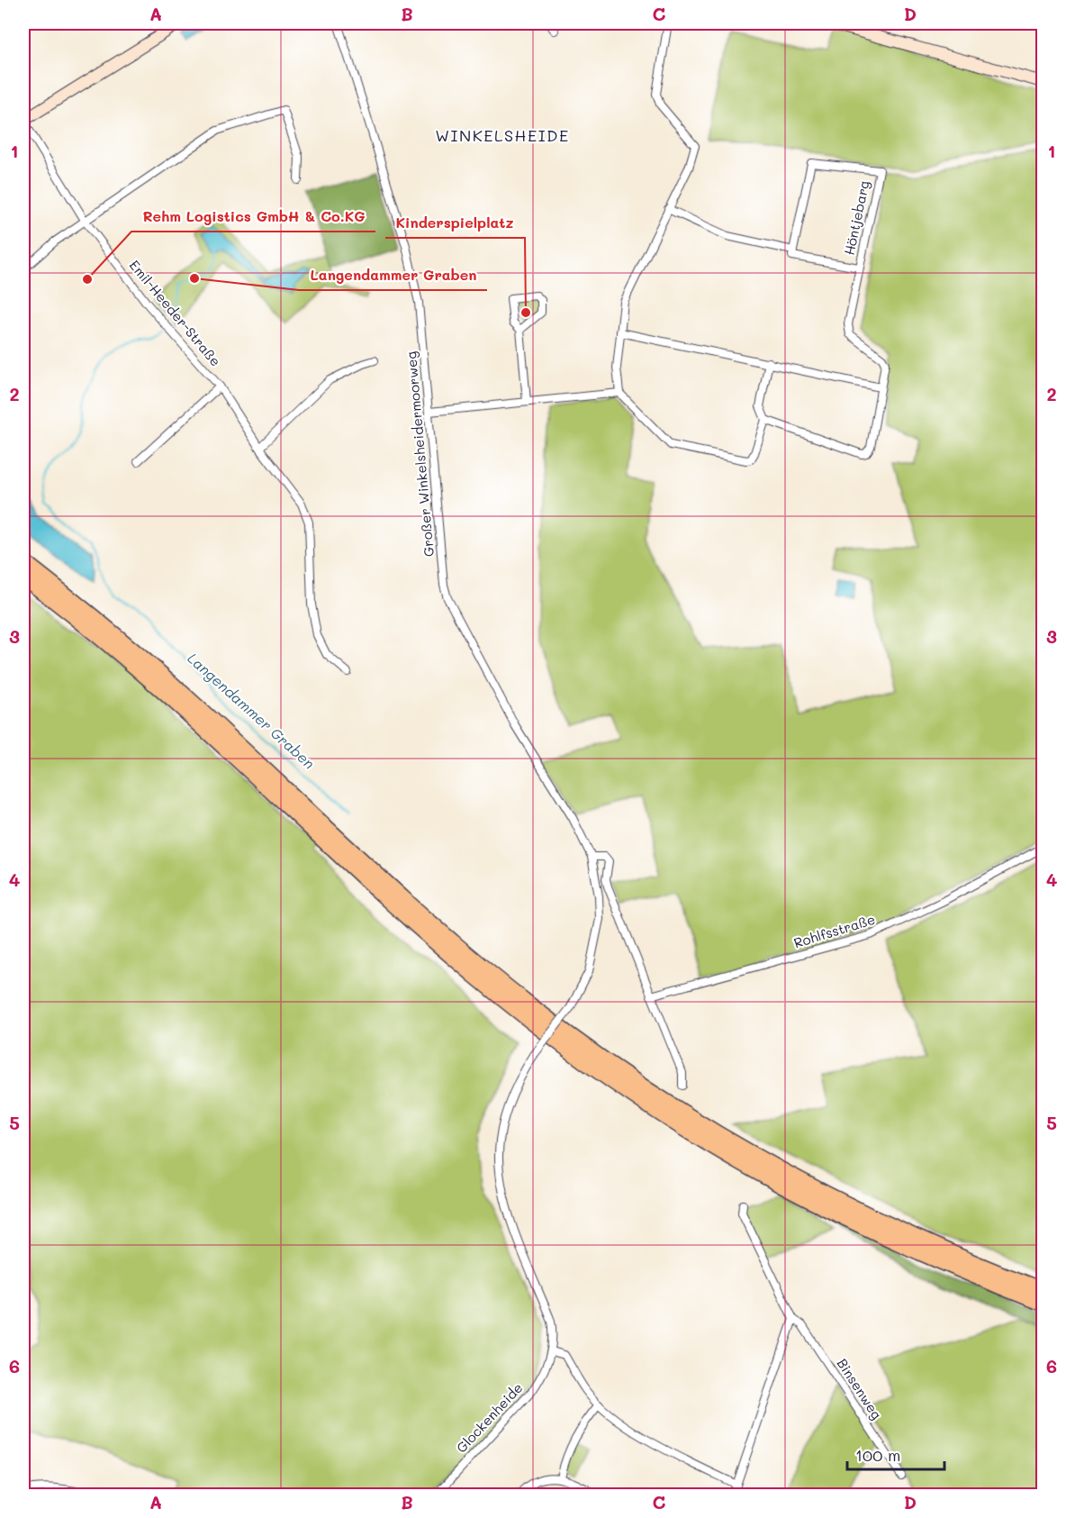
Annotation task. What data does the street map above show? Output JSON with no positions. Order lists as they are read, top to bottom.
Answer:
{
  "streets": {
    "street": [
      "Höntjebarg",
      "Emil-Heeder-Straße",
      "Großer Winkelsheidermoorweg",
      "Rohlfsstraße",
      "Binsenweg",
      "Glockenheide"
    ]
  },
  "crossings": [
    ["Großer Winkelsheidermoorweg", "Rohlfsstraße"],
    ["Großer Winkelsheidermoorweg", "Glockenheide"]
  ],
  "districts": ["WINKELSHEIDE"],
  "water": ["Langendammer Graben"],
  "places": ["Langendammer Graben", "Rehm Logistics GmbH & Co.KG", "Kinderspielplatz"],
  "scale_bar": "100 m",
  "grid": {
    "columns": [
      "A",
      "B",
      "C",
      "D"
    ],
    "rows": [
      "1",
      "2",
      "3",
      "4",
      "5",
      "6"
    ]
  }
}
